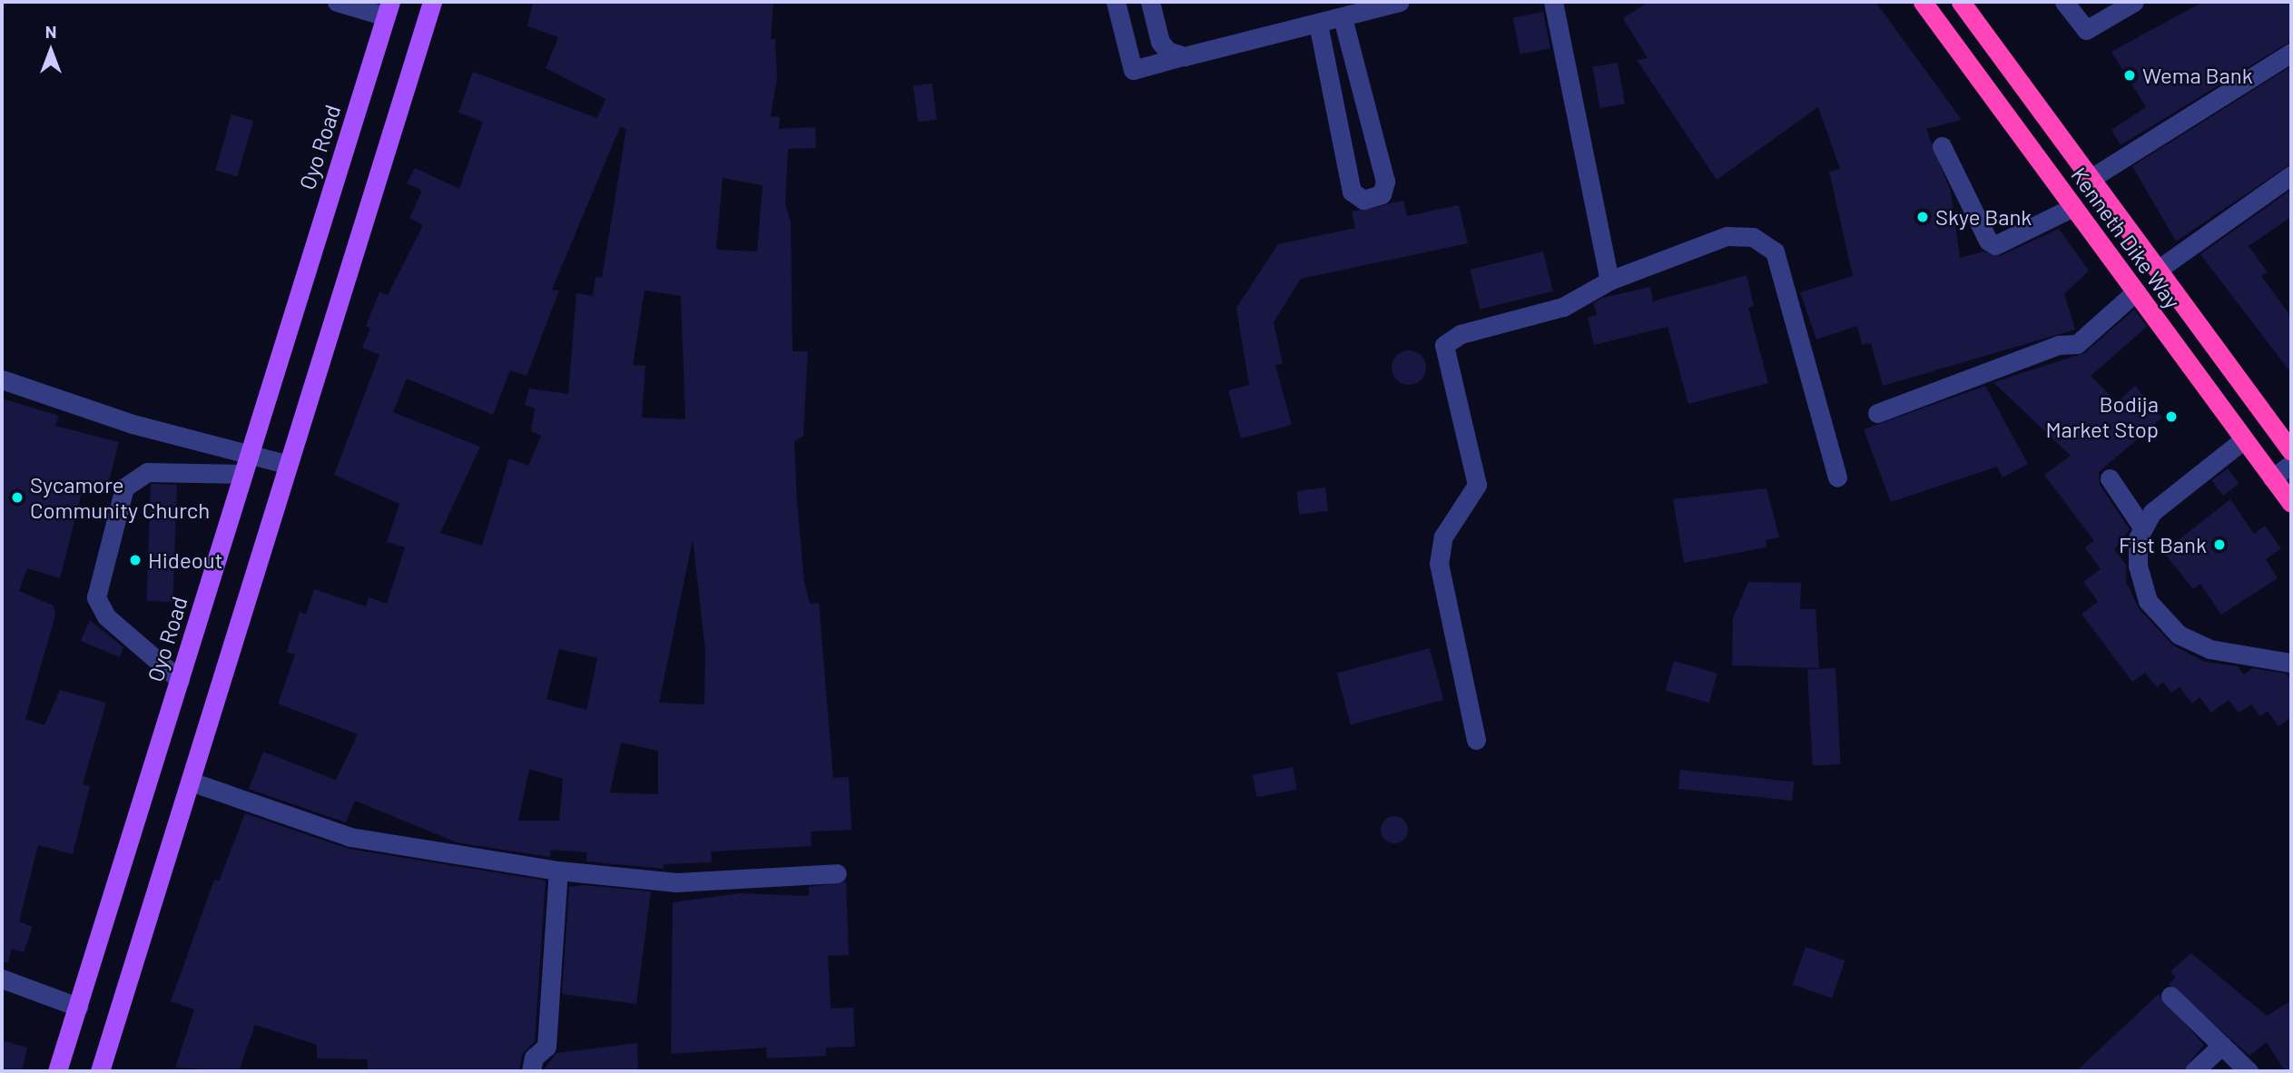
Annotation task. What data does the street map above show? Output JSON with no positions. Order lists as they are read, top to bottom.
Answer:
{
  "streets": {
    "highway": ["Kenneth Dike Way"],
    "main road": ["Oyo Road"]
  },
  "places": [
    "Wema Bank",
    "Skye Bank",
    "Bodija Market Stop",
    "Sycamore Community Church",
    "Fist Bank",
    "Hideout"
  ],
  "north": "top"
}
